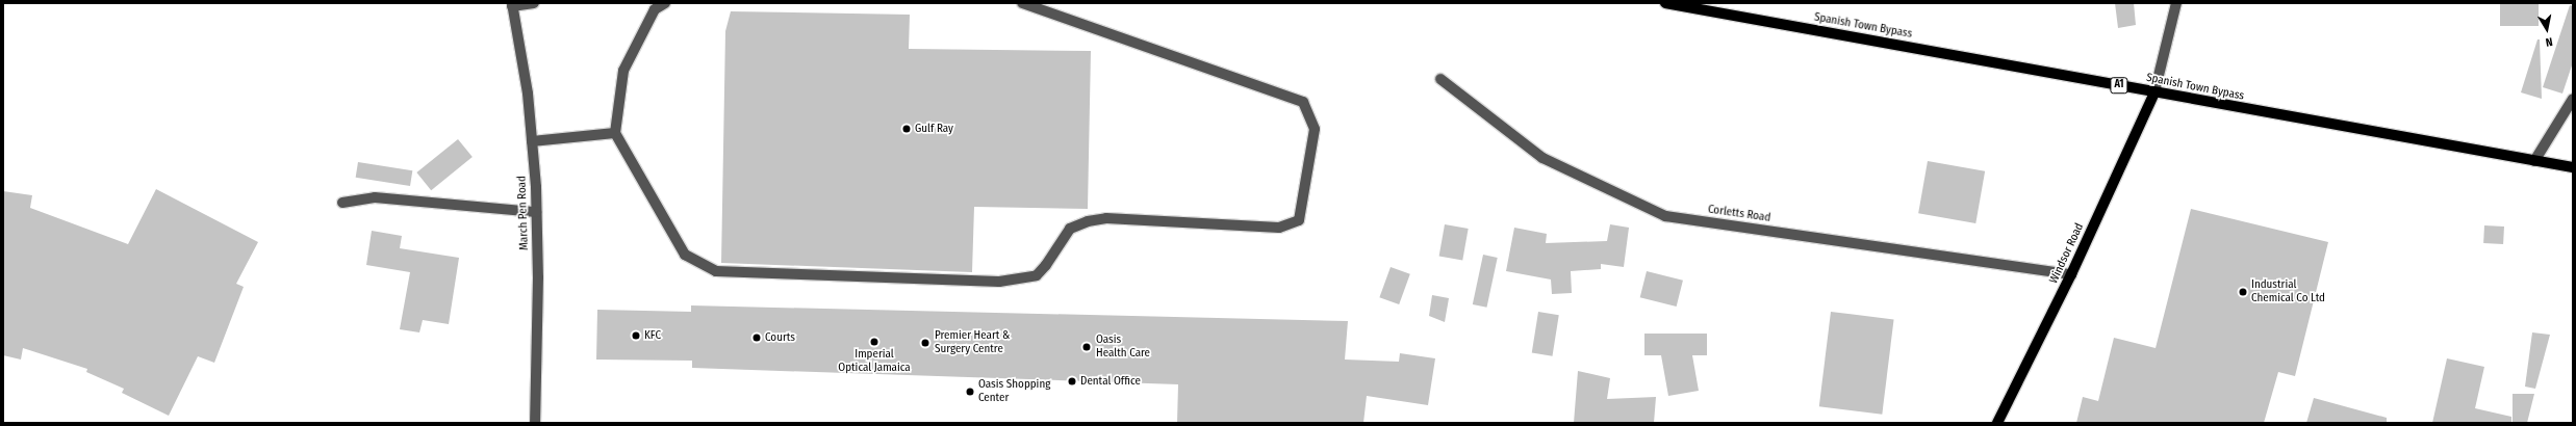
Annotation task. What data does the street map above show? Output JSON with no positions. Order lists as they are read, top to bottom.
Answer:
{
  "streets": {
    "main road": ["Spanish Town Bypass", "A1", "Windsor Road"],
    "street": ["March Pen Road", "Corletts Road"]
  },
  "crossings": [
    ["Spanish Town Bypass", "Windsor Road"],
    ["Corletts Road", "Windsor Road"]
  ],
  "places": [
    "Gulf Ray",
    "Industrial Chemical Co Ltd",
    "KFC",
    "Courts",
    "Imperial Optical Jamaica",
    "Premier Heart & Surgery Centre",
    "Oasis Health Care",
    "Dental Office",
    "Oasis Shopping Center"
  ],
  "north": "bottom"
}
